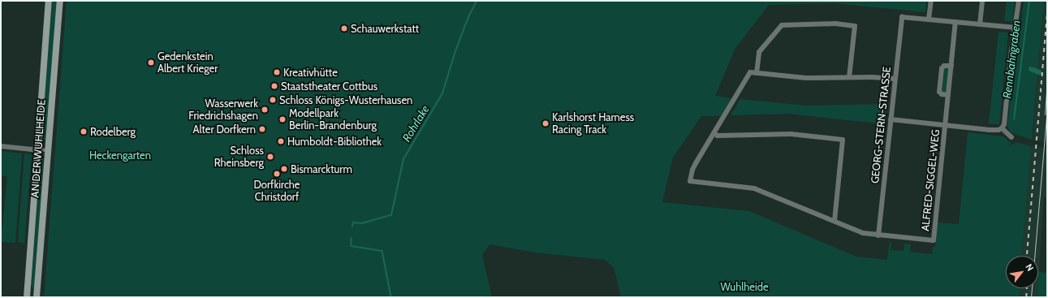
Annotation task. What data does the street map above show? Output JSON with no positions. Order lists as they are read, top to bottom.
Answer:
{
  "streets": {
    "main road": ["AN DER WUHLHEIDE"],
    "street": ["GEORG-STERN-STRASSE", "ALFRED-SIGGEL-WEG"]
  },
  "crossings": [
    ["GEORG-STERN-STRASSE", "ALFRED-SIGGEL-WEG"]
  ],
  "water": ["Rennbahngraben", "Rohrlake"],
  "parks": ["Heckengarten", "Wuhlheide"],
  "places": [
    "Schauwerkstatt",
    "Gedenkstein Albert Krieger",
    "Kreativhütte",
    "Staatstheater Cottbus",
    "Schloss Königs-Wusterhausen",
    "Wasserwerk Friedrichshagen",
    "Modellpark Berlin-Brandenburg",
    "Karlshorst Harness Racing Track",
    "Alter Dorfkern",
    "Rodelberg",
    "Humboldt-Bibliothek",
    "Schloss Rheinsberg",
    "Bismarckturm",
    "Dorfkirche Christdorf"
  ],
  "north": "top right"
}
